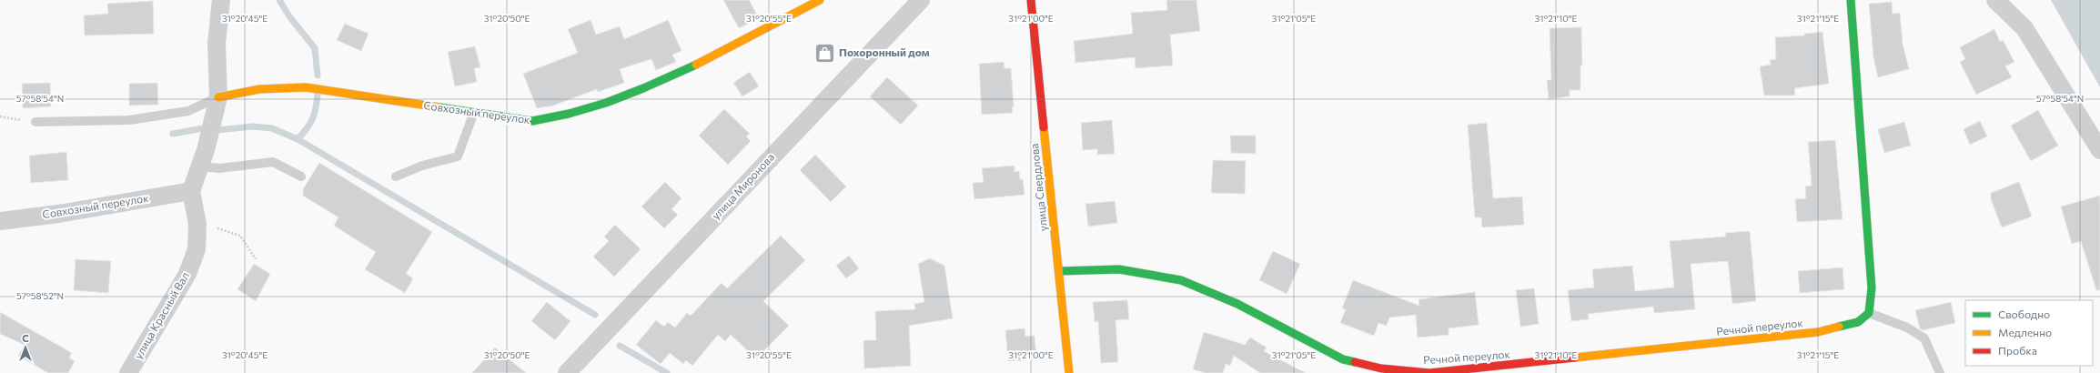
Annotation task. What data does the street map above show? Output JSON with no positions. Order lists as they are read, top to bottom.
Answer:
{
  "streets": {
    "street": [
      "Совхозный переулок",
      "улица Миронова",
      "улица Свердлова",
      "улица Красный Вал",
      "Речной переулок"
    ]
  },
  "crossings": [
    ["Совхозный переулок", "улица Красный Вал"],
    ["улица Свердлова", "Речной переулок"]
  ],
  "places": {
    "shop": ["Похоронный дом"]
  },
  "legend": ["Свободно", "Медленно", "Пробка"],
  "north": "top",
  "coordinates": [
    "31°20'45\"E",
    "31°20'50\"E",
    "31°20'55\"E",
    "31°21'00\"E",
    "31°21'05\"E",
    "31°21'10\"E",
    "31°21'15\"E",
    "57°58'54\"N",
    "57°58'52\"N"
  ]
}
